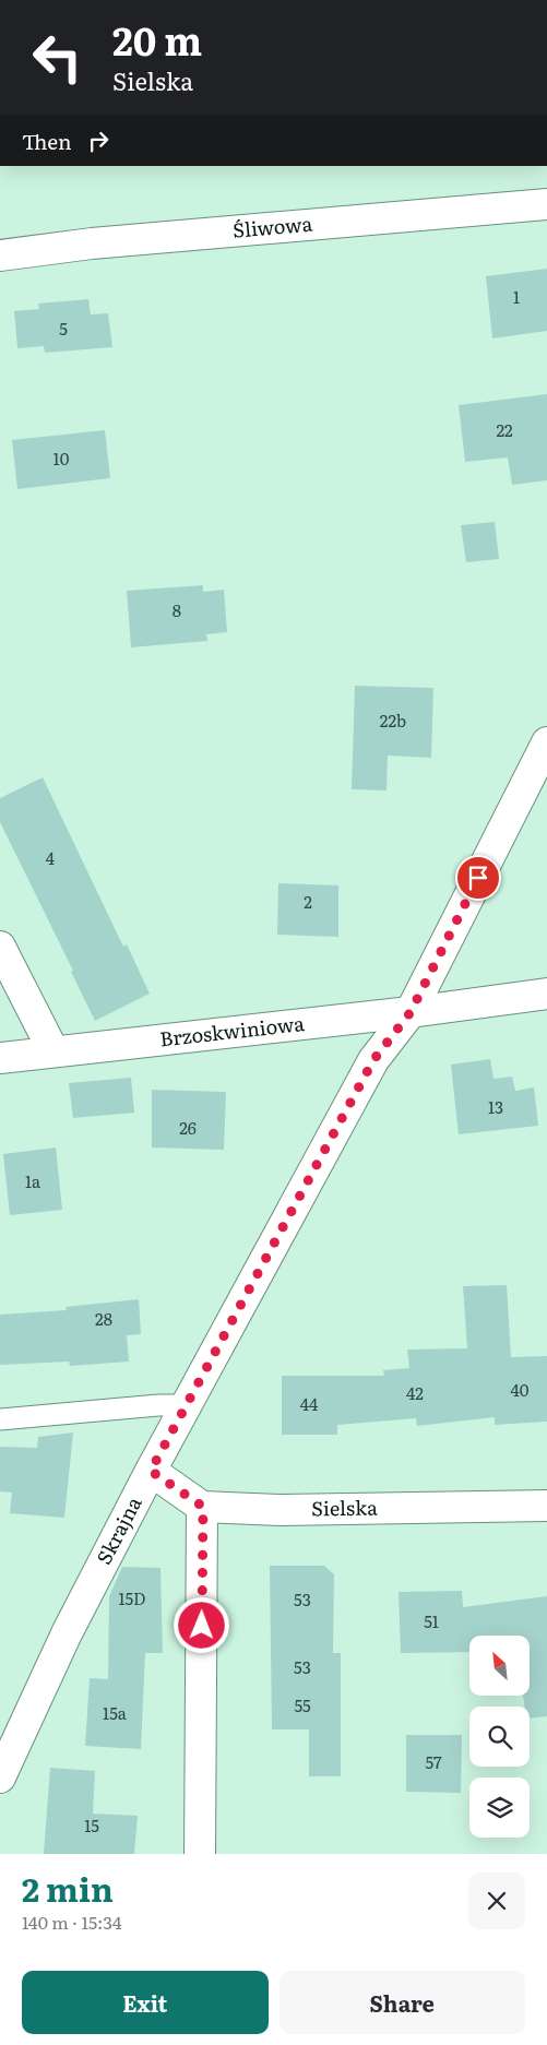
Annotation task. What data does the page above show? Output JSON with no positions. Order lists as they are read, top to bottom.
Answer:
{
  "streets": {
    "street": [
      "Śliwowa",
      "Brzoskwiniowa",
      "Sielska",
      "Skrajna"
    ]
  },
  "crossings": [
    ["Brzoskwiniowa", "Skrajna"]
  ],
  "house_numbers": [
    "1",
    "5",
    "22",
    "10",
    "8",
    "22b",
    "4",
    "2",
    "13",
    "26",
    "1a",
    "28",
    "40",
    "42",
    "44",
    "15D",
    "53",
    "51",
    "53",
    "55",
    "15a",
    "57",
    "15"
  ],
  "north": "top left",
  "page": {
    "turn": ["20 m", "Sielska"],
    "then": "Then",
    "heading": ["2 min", "140 m · 15:34"],
    "buttons": ["Exit", "Share"]
  }
}
